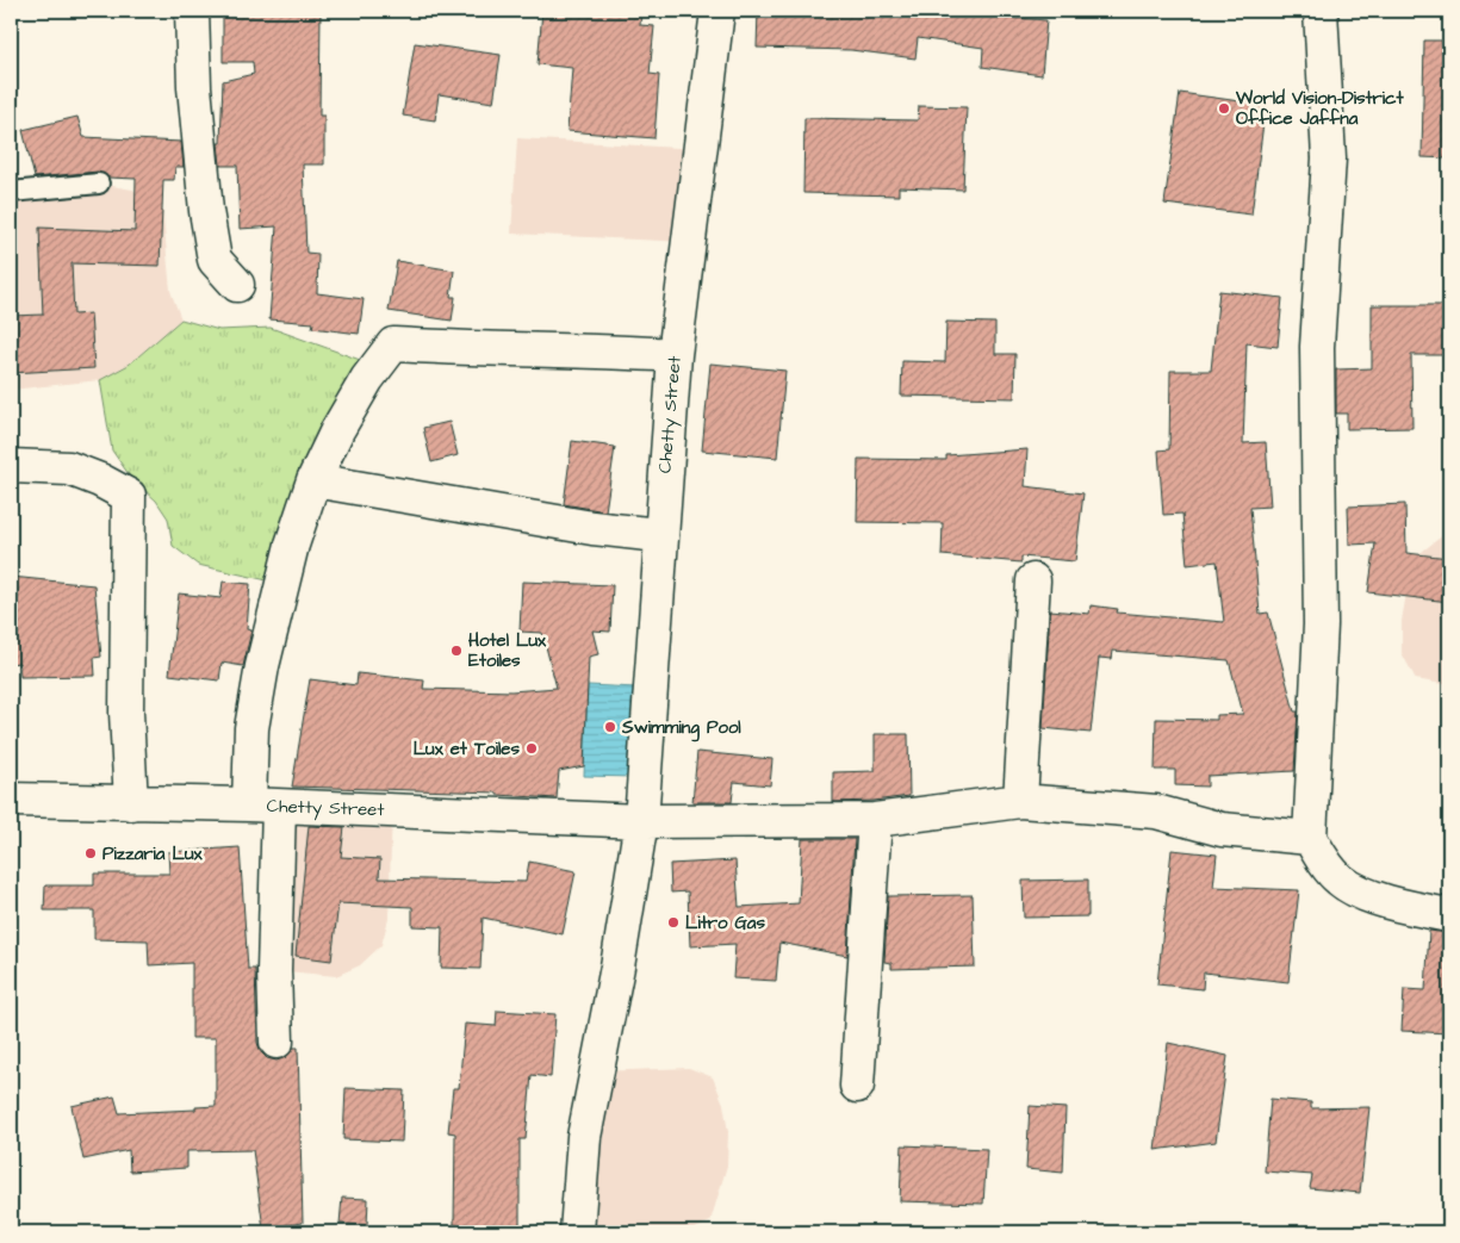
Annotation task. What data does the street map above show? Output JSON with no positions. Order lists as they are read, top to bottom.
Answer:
{
  "streets": {
    "street": ["Chetty Street"]
  },
  "places": [
    "World Vision-District Office Jaffna",
    "Hotel Lux Etoiles",
    "Swimming Pool",
    "Lux et Toiles",
    "Pizzaria Lux",
    "Litro Gas"
  ]
}
